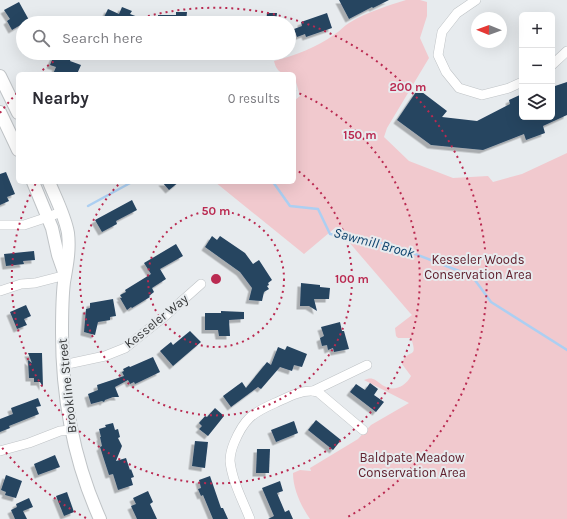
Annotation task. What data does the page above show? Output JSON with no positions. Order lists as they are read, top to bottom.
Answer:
{
  "streets": {
    "main road": ["Brookline Street"],
    "street": ["Kesseler Way"]
  },
  "crossings": [
    ["Kesseler Way", "Brookline Street"]
  ],
  "water": ["Sawmill Brook"],
  "parks": ["Kesseler Woods Conservation Area", "Baldpate Meadow Conservation Area"],
  "north": "left",
  "page": {
    "map_buttons": ["+", "−"],
    "search": "Search here",
    "heading": ["Nearby", "0 results"]
  },
  "rings": [
    "200 m",
    "150 m",
    "50 m",
    "100 m"
  ]
}
